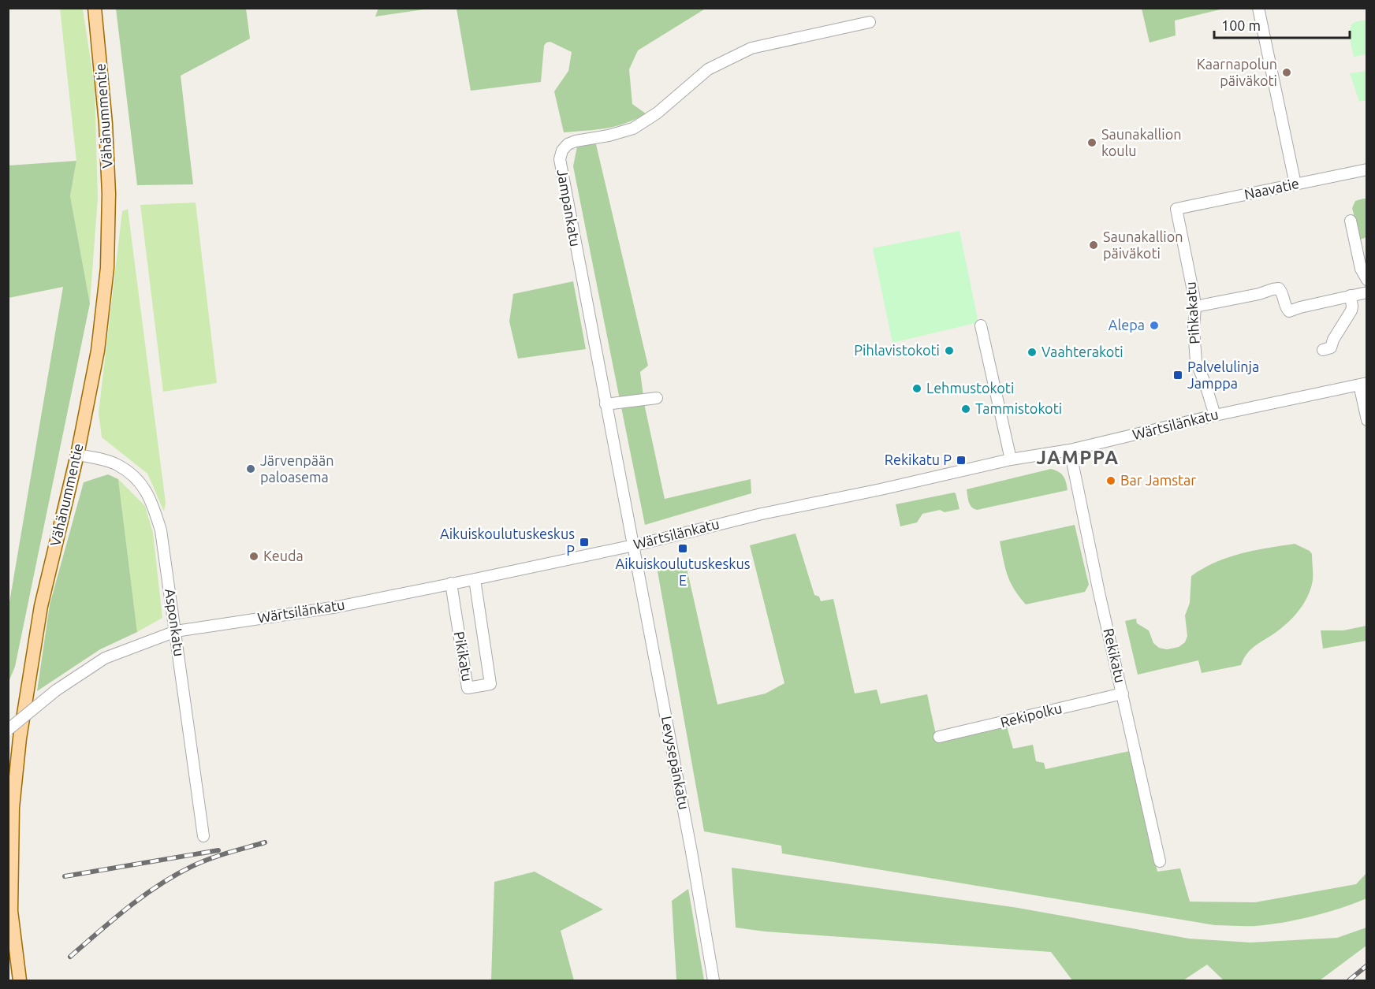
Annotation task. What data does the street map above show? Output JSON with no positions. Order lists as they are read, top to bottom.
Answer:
{
  "streets": {
    "main road": ["Vähänummentie"],
    "street": [
      "Naavatie",
      "Jampankatu",
      "Pihkakatu",
      "Wärtsilänkatu",
      "Asponkatu",
      "Rekikatu",
      "Pikikatu",
      "Rekipolku",
      "Levysepänkatu"
    ]
  },
  "crossings": [
    ["Vähänummentie", "Asponkatu"],
    ["Naavatie", "Pihkakatu"],
    ["Jampankatu", "Wärtsilänkatu"],
    ["Jampankatu", "Levysepänkatu"],
    ["Pihkakatu", "Wärtsilänkatu"],
    ["Wärtsilänkatu", "Asponkatu"],
    ["Wärtsilänkatu", "Rekikatu"],
    ["Wärtsilänkatu", "Pikikatu"],
    ["Wärtsilänkatu", "Levysepänkatu"],
    ["Rekikatu", "Rekipolku"]
  ],
  "districts": ["JAMPPA"],
  "places": {
    "other": [
      "Kaarnapolun päiväkoti",
      "Saunakallion koulu",
      "Saunakallion päiväkoti",
      "Alepa",
      "Pihlavistokoti",
      "Vaahterakoti",
      "Lehmustokoti",
      "Tammistokoti",
      "Järvenpään paloasema",
      "Bar Jamstar",
      "Keuda"
    ],
    "transit": [
      "Palvelulinja Jamppa",
      "Rekikatu P",
      "Aikuiskoulutuskeskus P",
      "Aikuiskoulutuskeskus E"
    ]
  },
  "scale_bar": "100 m"
}
